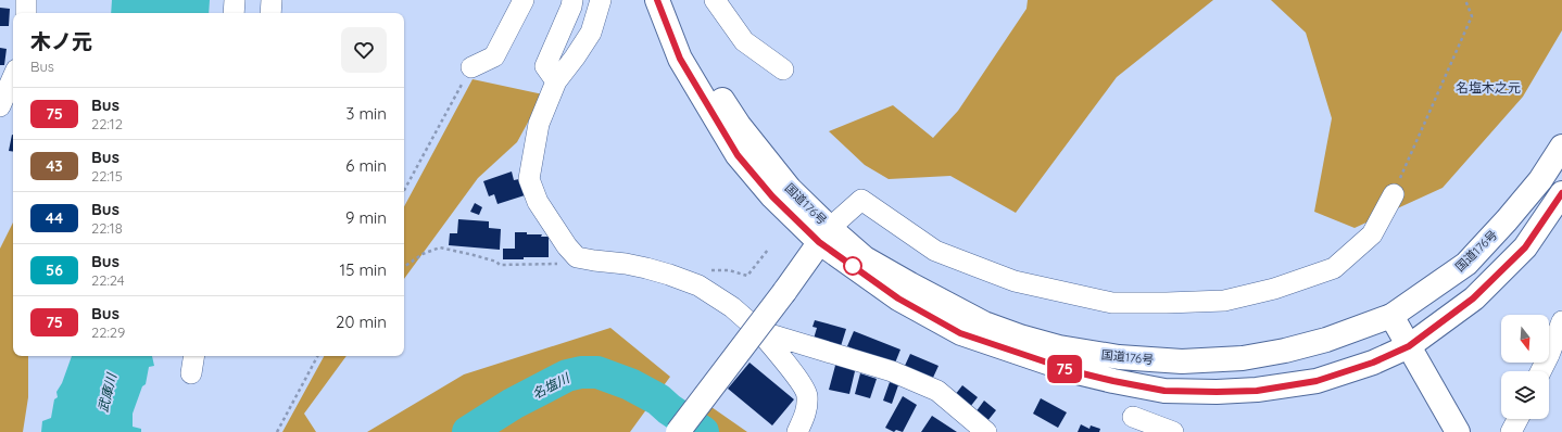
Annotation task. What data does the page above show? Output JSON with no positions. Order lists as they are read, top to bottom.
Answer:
{
  "streets": {
    "main road": ["国道176号"]
  },
  "districts": ["名塩木之元"],
  "water": ["名塩川", "武庫川"],
  "lines": ["bus line 75"],
  "north": "bottom",
  "page": {
    "on_map": "75",
    "heading": ["木ノ元", "Bus"],
    "list": [
      {
        "mark": "75",
        "name": "Bus",
        "note": "22:12",
        "value": "3 min"
      },
      {
        "mark": "43",
        "name": "Bus",
        "note": "22:15",
        "value": "6 min"
      },
      {
        "mark": "44",
        "name": "Bus",
        "note": "22:18",
        "value": "9 min"
      },
      {
        "mark": "56",
        "name": "Bus",
        "note": "22:24",
        "value": "15 min"
      },
      {
        "mark": "75",
        "name": "Bus",
        "note": "22:29",
        "value": "20 min"
      }
    ]
  }
}
